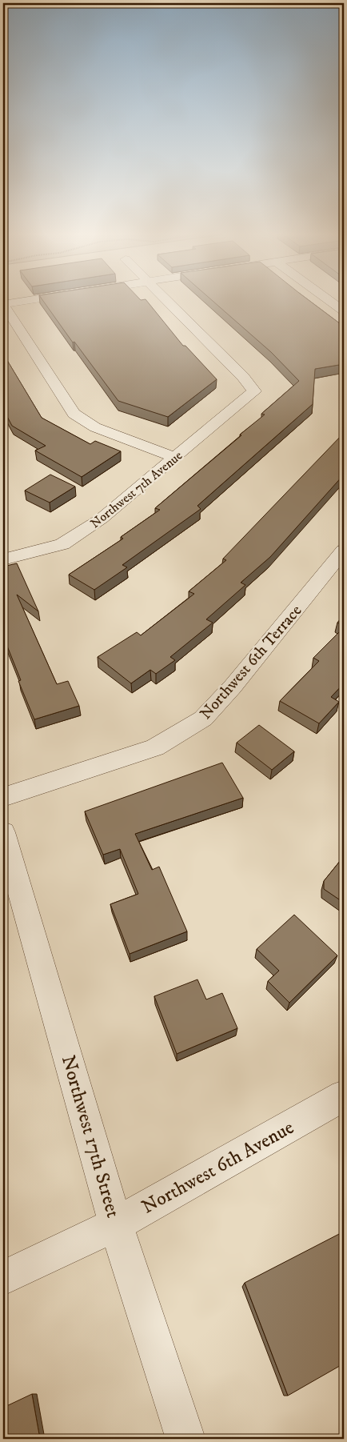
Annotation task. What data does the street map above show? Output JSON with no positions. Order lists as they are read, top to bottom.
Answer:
{
  "streets": {
    "street": [
      "Northwest 7th Avenue",
      "Northwest 6th Terrace",
      "Northwest 17th Street",
      "Northwest 6th Avenue"
    ]
  },
  "crossings": [
    ["Northwest 17th Street", "Northwest 6th Avenue"]
  ]
}
